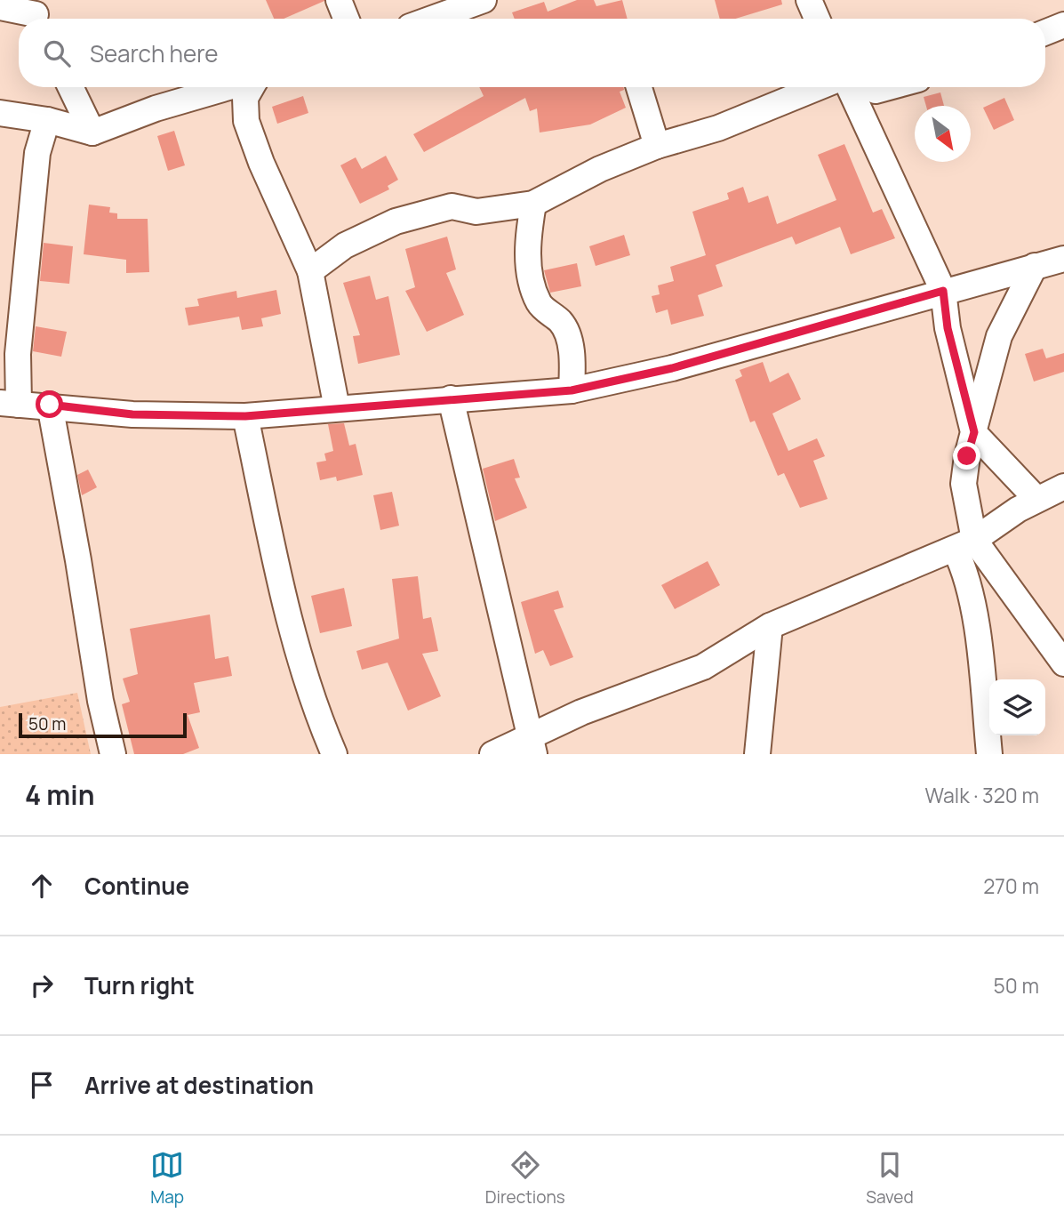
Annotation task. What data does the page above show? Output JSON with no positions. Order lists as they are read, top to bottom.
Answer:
{
  "scale_bar": "50 m",
  "north": "bottom right",
  "page": {
    "search": "Search here",
    "scale": "50 m",
    "heading": ["4 min", "Walk · 320 m"],
    "list": [
      ["Continue", "270 m"],
      ["Turn right", "50 m"],
      "Arrive at destination"
    ],
    "nav": ["Map", "Directions", "Saved"]
  }
}
